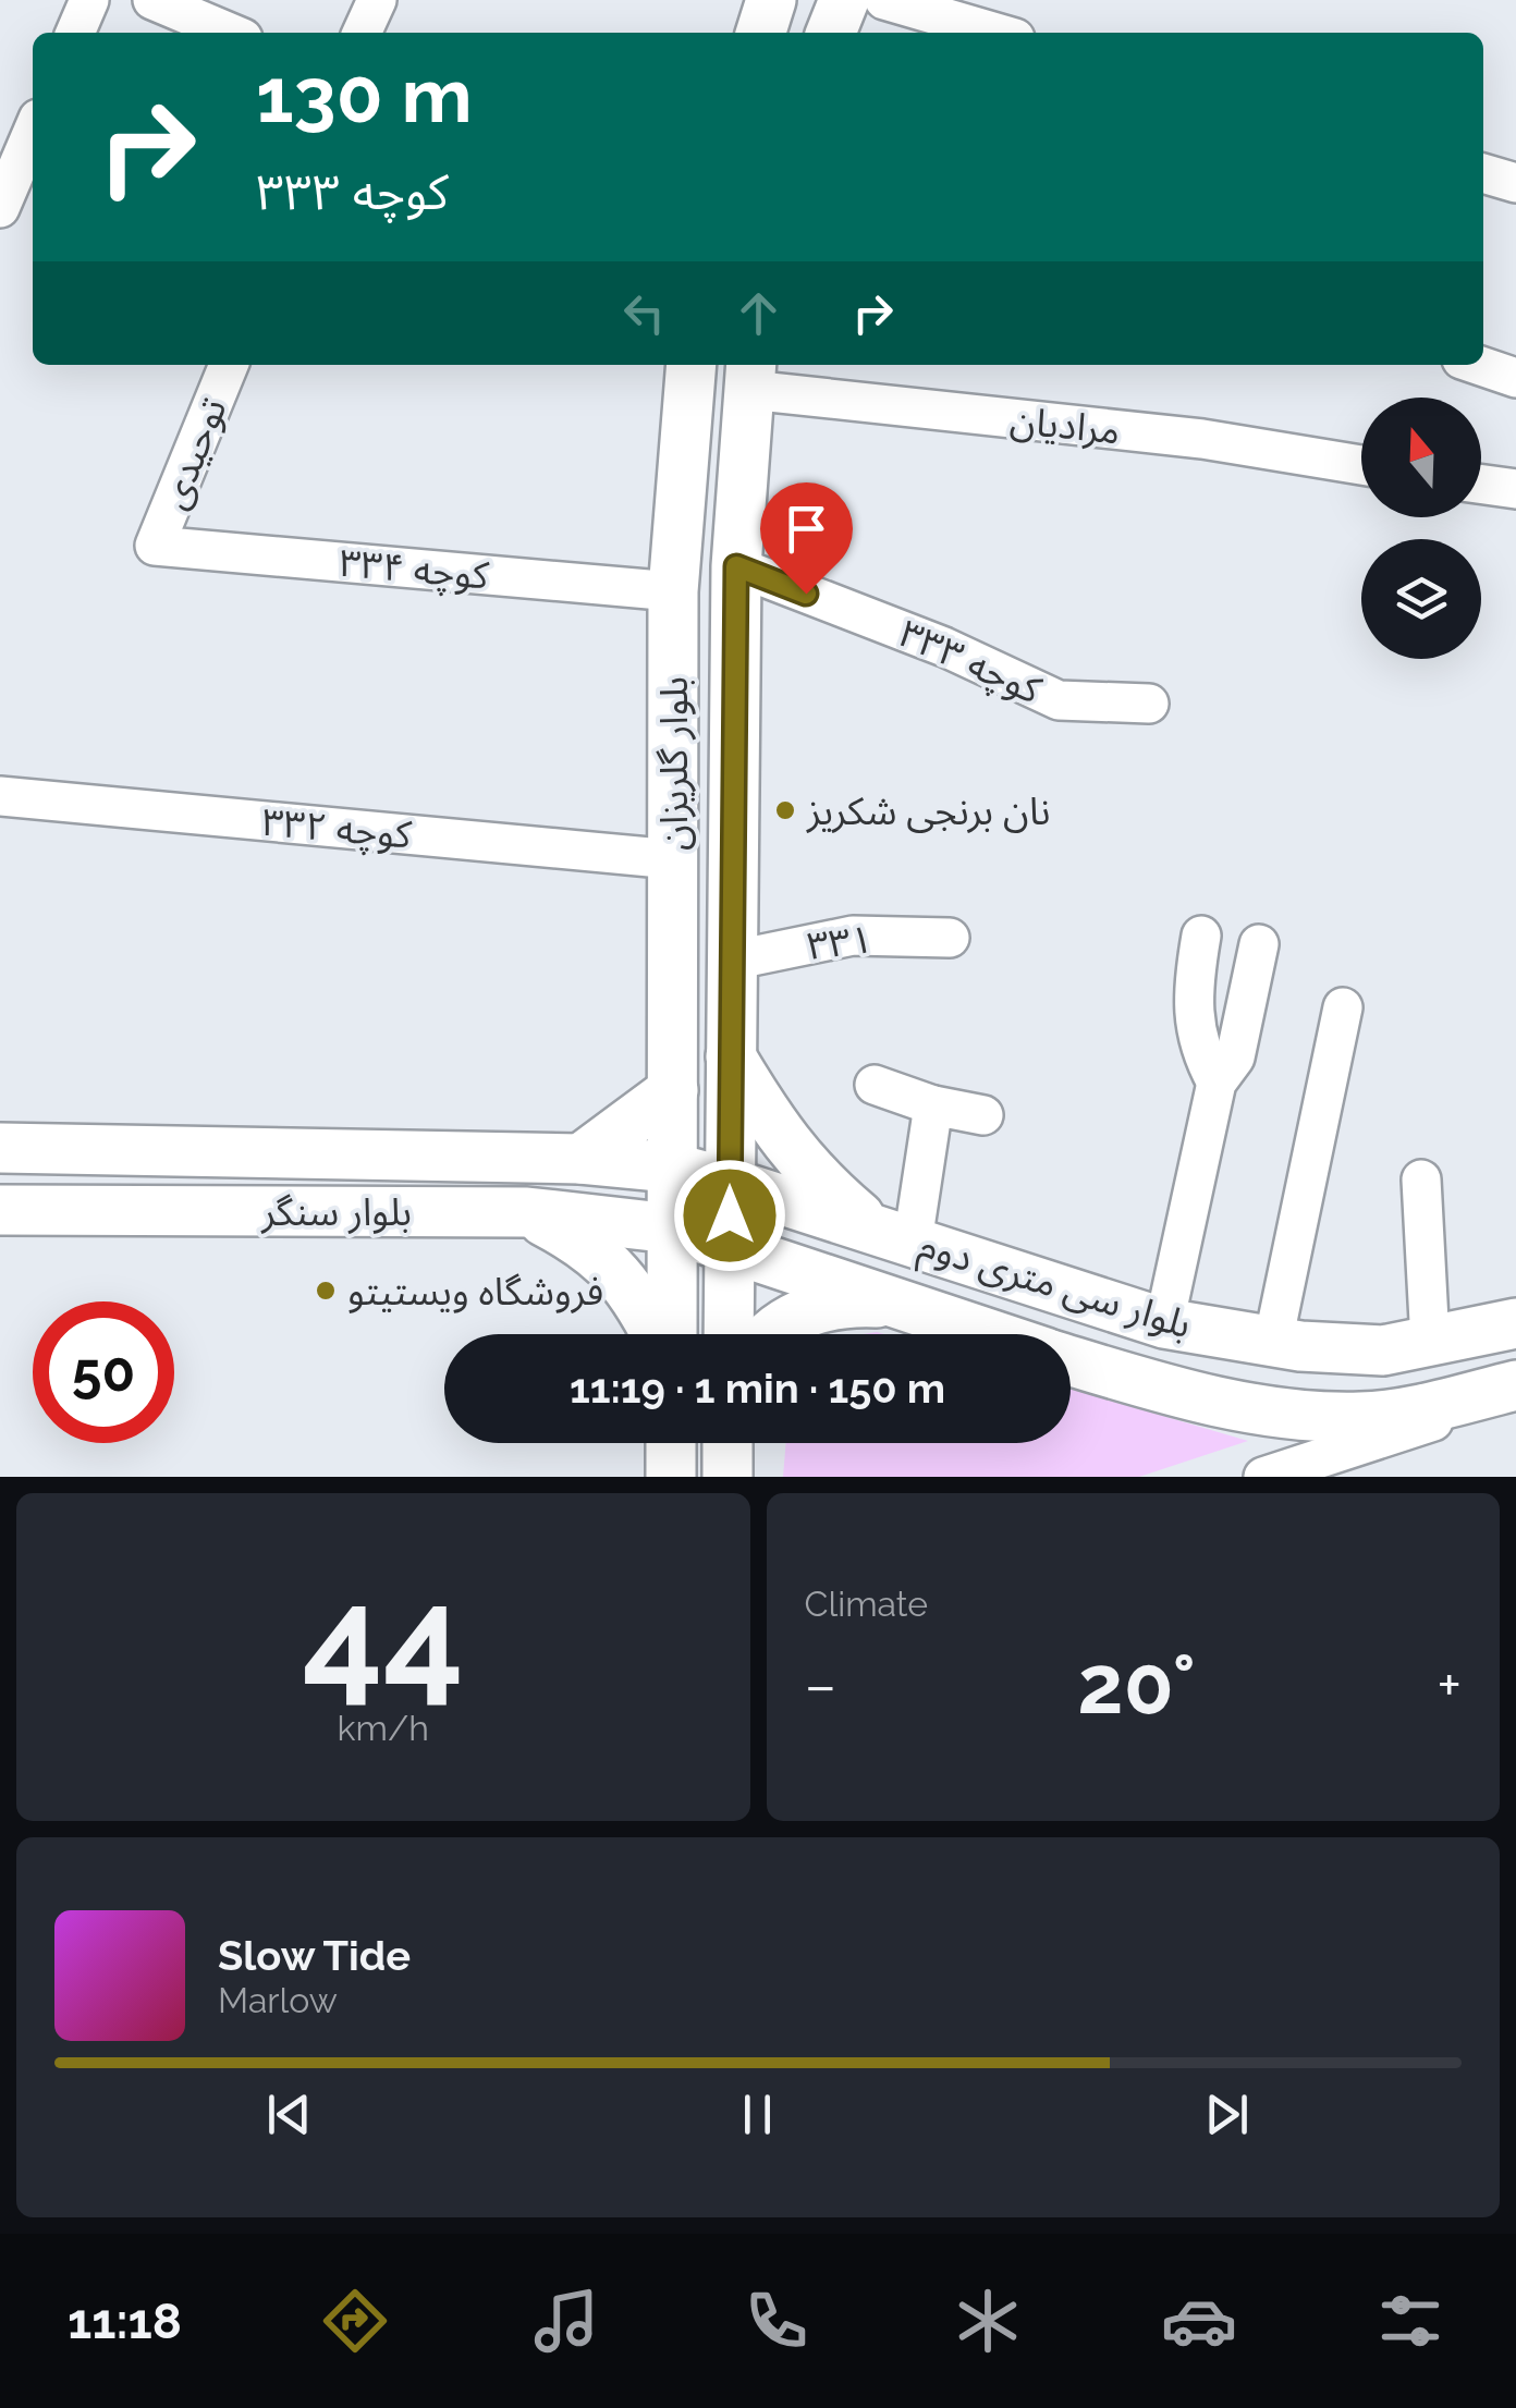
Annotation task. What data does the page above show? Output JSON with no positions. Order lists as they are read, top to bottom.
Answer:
{
  "streets": {
    "main road": ["بلوار گلریزان", "بلوار سنگر", "بلوار سی متری دوم"],
    "street": [
      "مرادیان",
      "توحیدی",
      "کوچه ۳۳۴",
      "کوچه ۳۳۳",
      "کوچه ۳۳۲",
      "۳۳۱"
    ]
  },
  "crossings": [
    ["مرادیان", "بلوار گلریزان"],
    ["توحیدی", "کوچه ۳۳۴"],
    ["کوچه ۳۳۴", "بلوار گلریزان"],
    ["کوچه ۳۳۳", "بلوار گلریزان"],
    ["بلوار گلریزان", "کوچه ۳۳۲"],
    ["بلوار گلریزان", "۳۳۱"],
    ["بلوار گلریزان", "بلوار سنگر"],
    ["بلوار گلریزان", "بلوار سی متری دوم"],
    ["بلوار سنگر", "بلوار سی متری دوم"]
  ],
  "places": ["نان برنجی شکریز", "فروشگاه ویستیتو"],
  "north": "top",
  "page": {
    "turn": ["130 m", "کوچه ۳۳۳"],
    "limit": "50",
    "trip": "11:19 · 1 min · 150 m",
    "tile": [
      ["44", "km/h"],
      "Climate"
    ],
    "heat": ["−", "20°", "+"],
    "song": ["Slow Tide", "Marlow"],
    "tabs": "11:18"
  }
}
